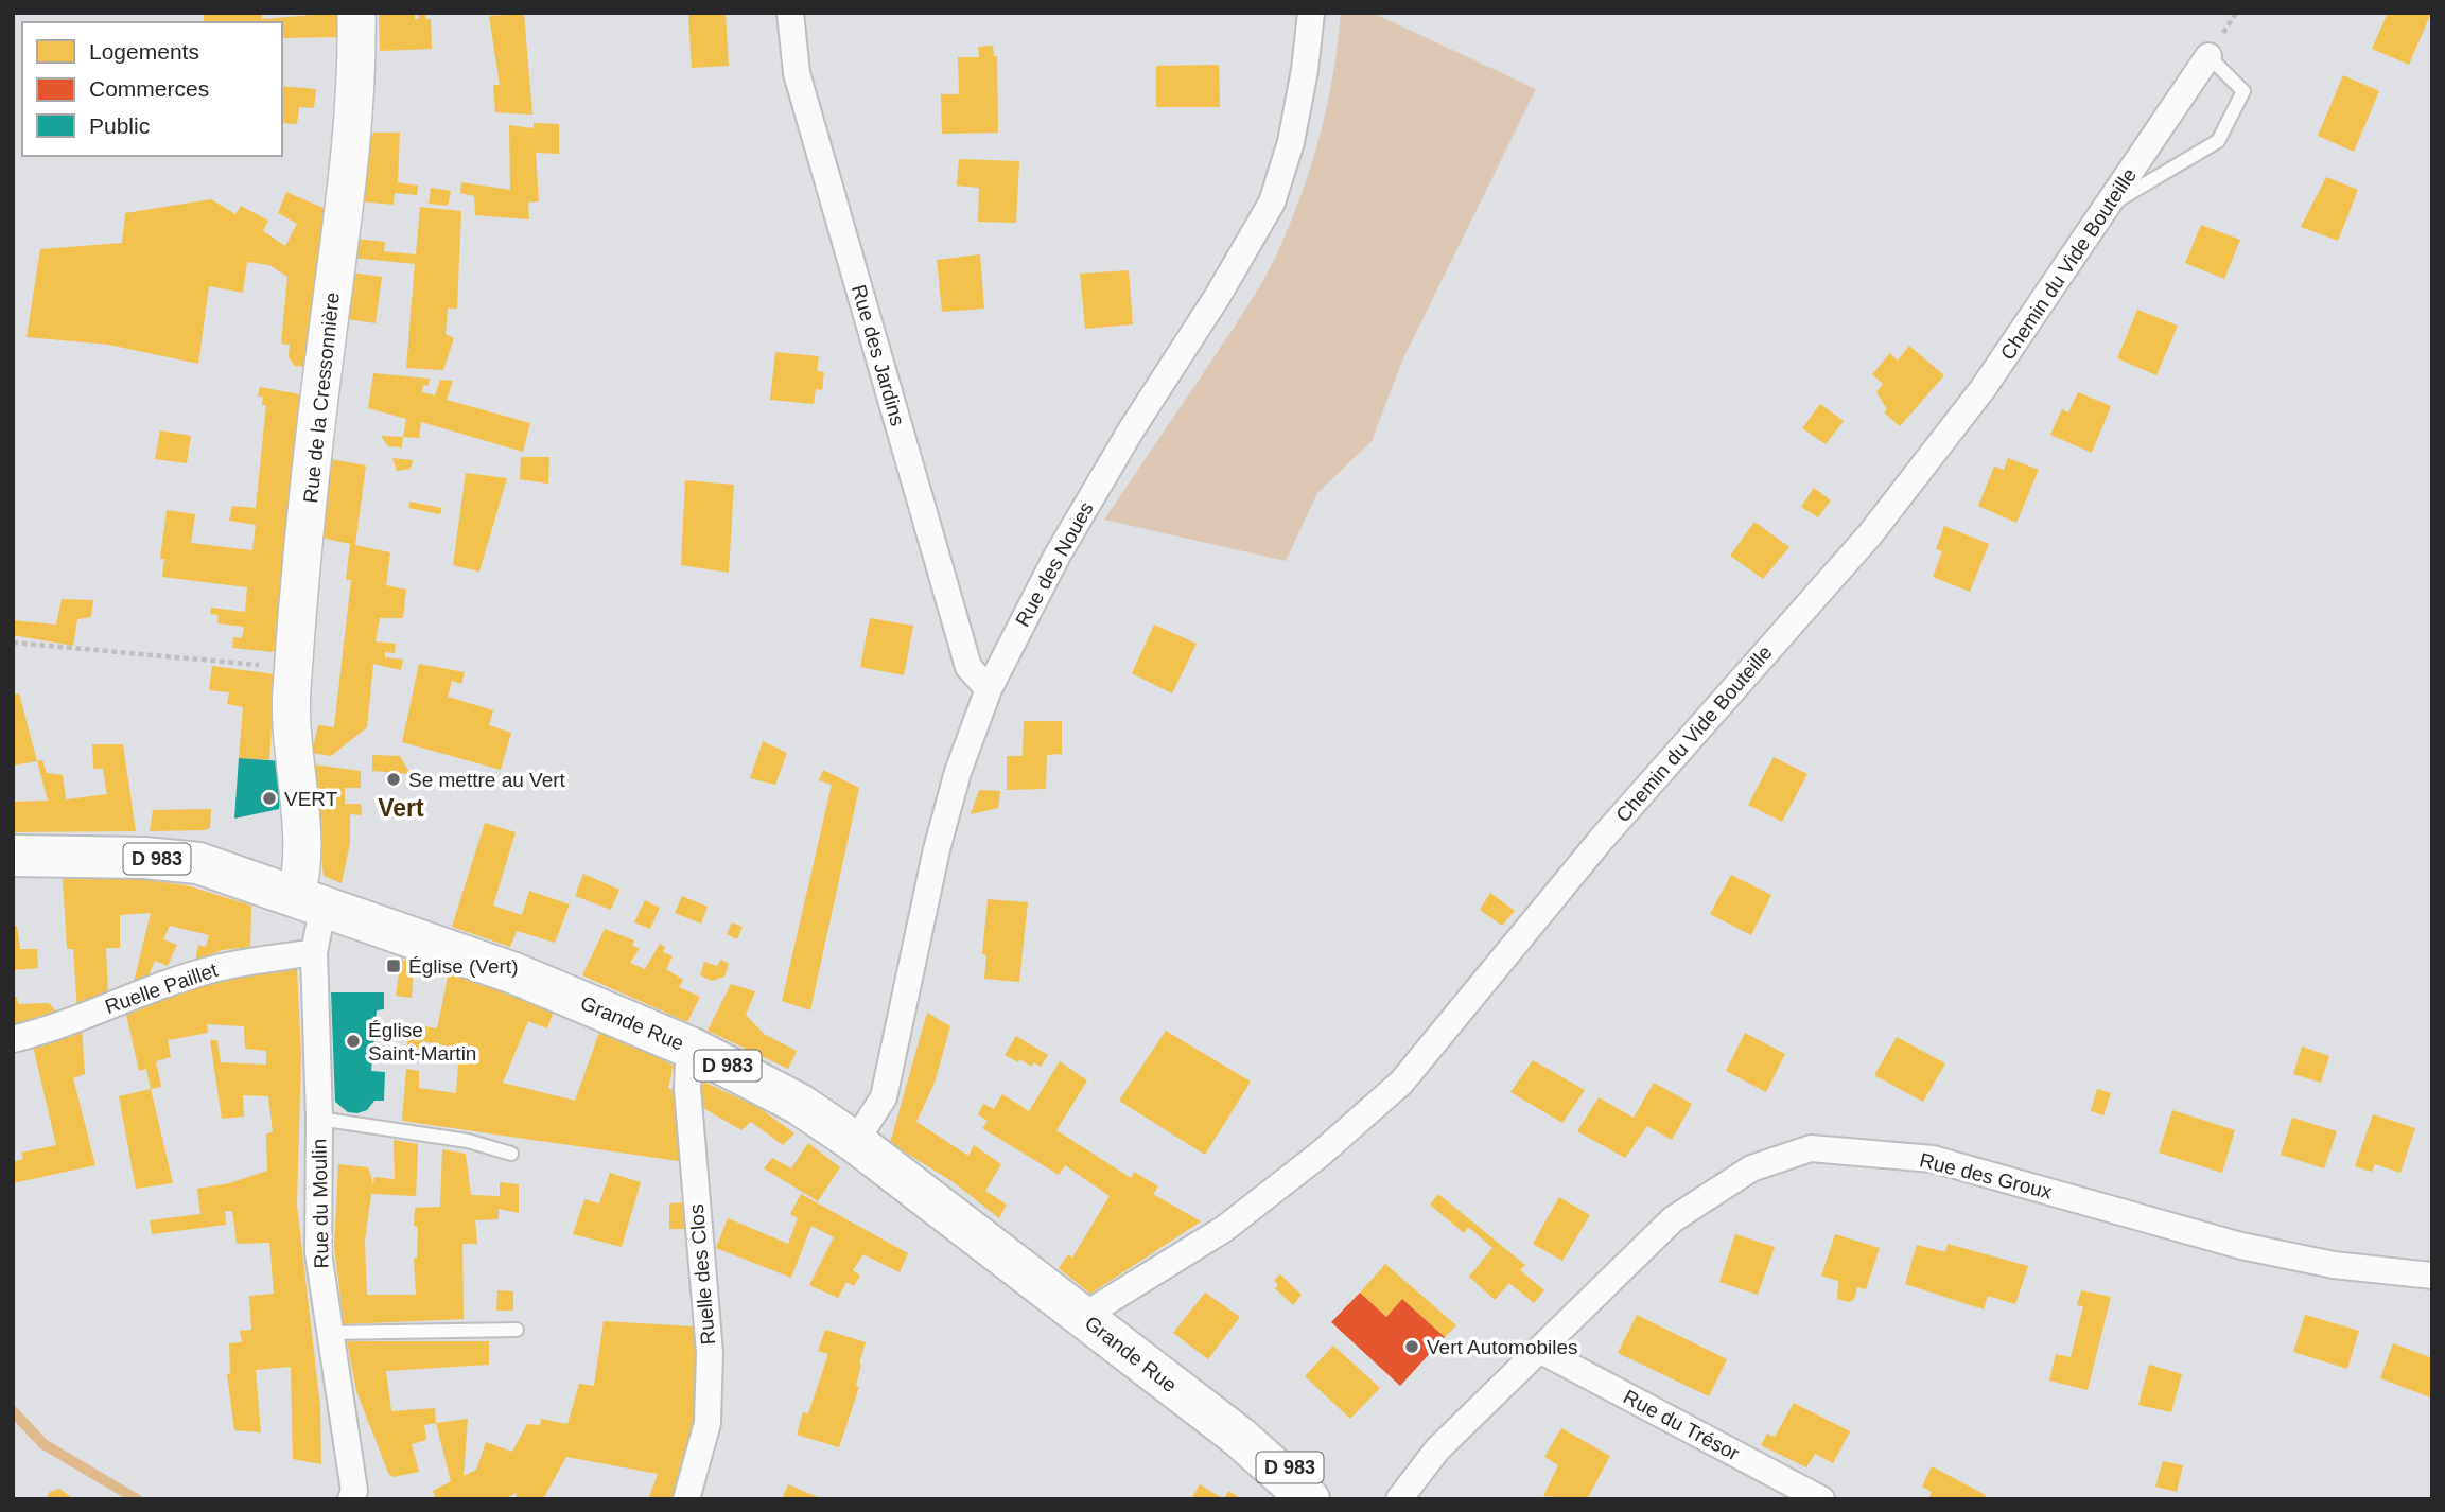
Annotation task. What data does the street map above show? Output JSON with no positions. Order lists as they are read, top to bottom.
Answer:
{
  "streets": {
    "main road": ["D 983", "Grande Rue"],
    "street": [
      "Chemin du Vide Bouteille",
      "Rue des Jardins",
      "Rue de la Cressonnière",
      "Rue des Noues",
      "Ruelle Paillet",
      "Rue des Groux",
      "Rue du Moulin",
      "Ruelle des Clos",
      "Rue du Trésor"
    ]
  },
  "crossings": [
    ["Chemin du Vide Bouteille", "Grande Rue"],
    ["Rue des Jardins", "Rue des Noues"],
    ["Rue de la Cressonnière", "Grande Rue"],
    ["Rue de la Cressonnière", "Rue du Moulin"],
    ["Rue des Noues", "Grande Rue"],
    ["Ruelle Paillet", "Rue du Moulin"],
    ["Grande Rue", "Rue du Moulin"],
    ["Grande Rue", "Ruelle des Clos"],
    ["Rue des Groux", "Rue du Trésor"]
  ],
  "districts": ["Vert"],
  "places": {
    "other": [
      "Se mettre au Vert",
      "VERT",
      "Église Saint-Martin",
      "Vert Automobiles"
    ],
    "transit": ["Église (Vert)"]
  },
  "legend": ["Logements", "Commerces", "Public"]
}
